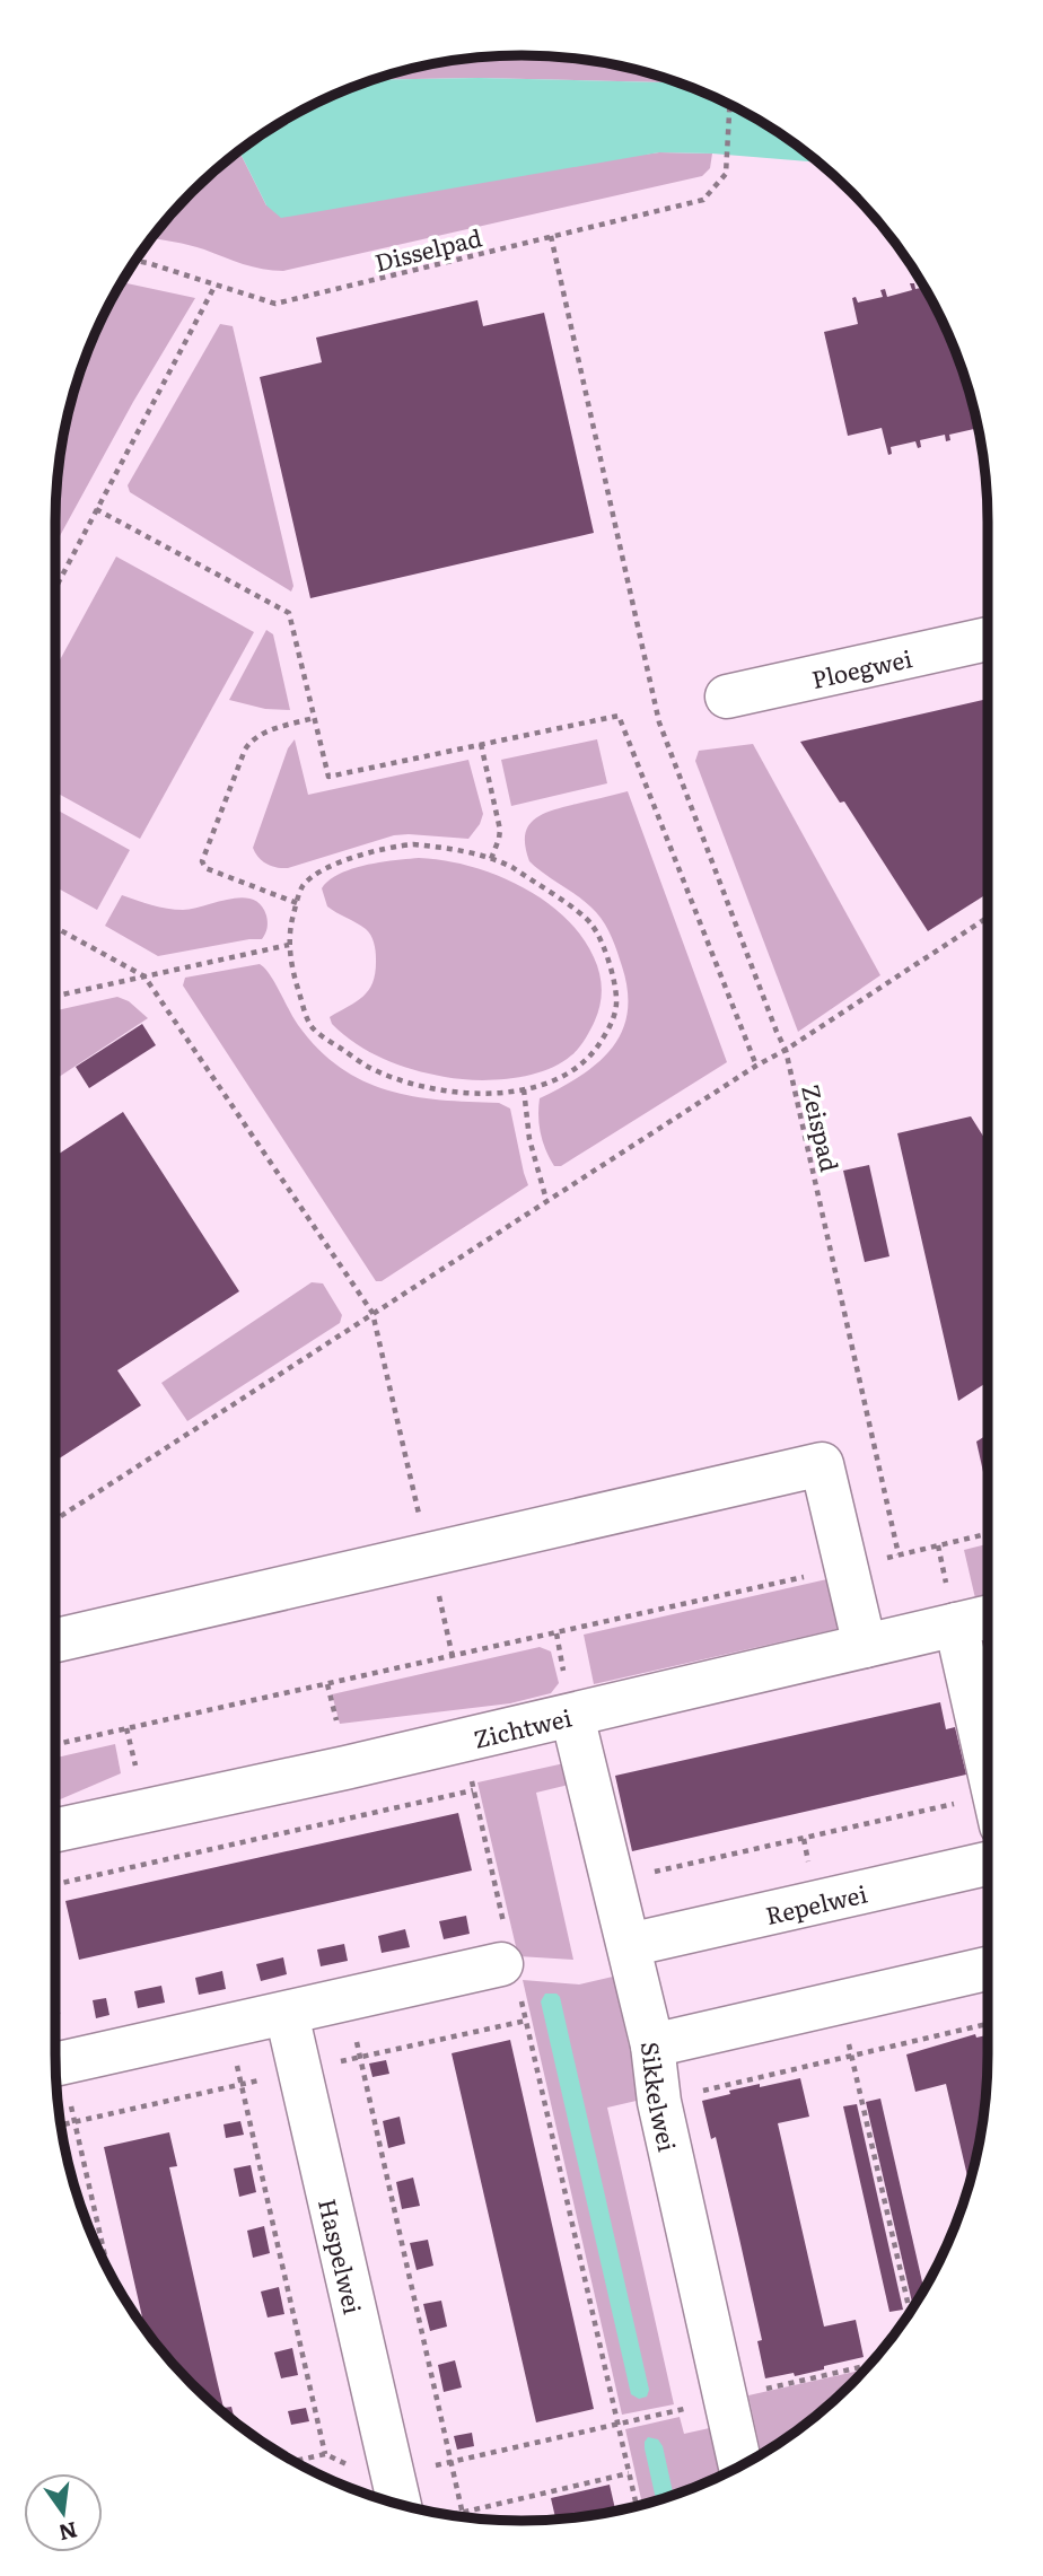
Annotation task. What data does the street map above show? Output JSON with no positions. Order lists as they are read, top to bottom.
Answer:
{
  "streets": {
    "street": [
      "Ploegwei",
      "Zichtwei",
      "Repelwei",
      "Sikkelwei",
      "Haspelwei"
    ],
    "path": ["Disselpad", "Zeispad"]
  },
  "crossings": [
    ["Disselpad", "Zeispad"],
    ["Zichtwei", "Sikkelwei"],
    ["Repelwei", "Sikkelwei"]
  ],
  "north": "bottom"
}
